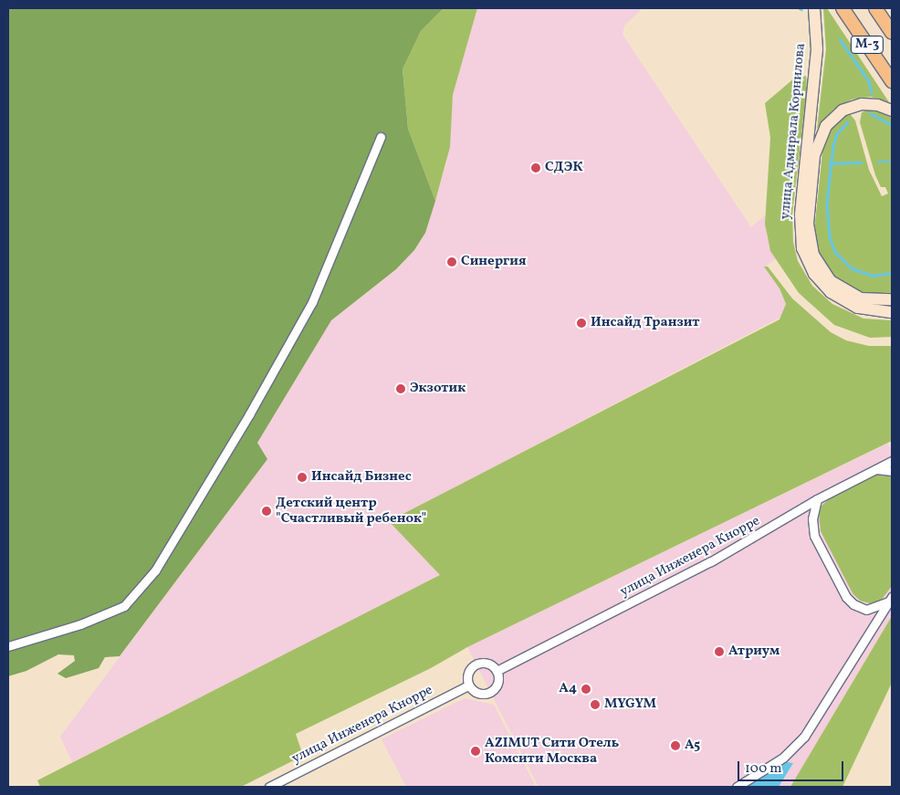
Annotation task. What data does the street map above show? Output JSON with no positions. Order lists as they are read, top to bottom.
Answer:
{
  "streets": {
    "highway": ["М-3"],
    "main road": ["улица Адмирала Корнилова"],
    "street": ["улица Инженера Кнорре"]
  },
  "places": [
    "СДЭК",
    "Синергия",
    "Инсайд Транзит",
    "Экзотик",
    "Инсайд Бизнес",
    "Детский центр \"Счастливый ребенок\"",
    "Атриум",
    "А4",
    "MYGYM",
    "А5",
    "AZIMUT Сити Отель Комсити Москва"
  ],
  "scale_bar": "100 m"
}
